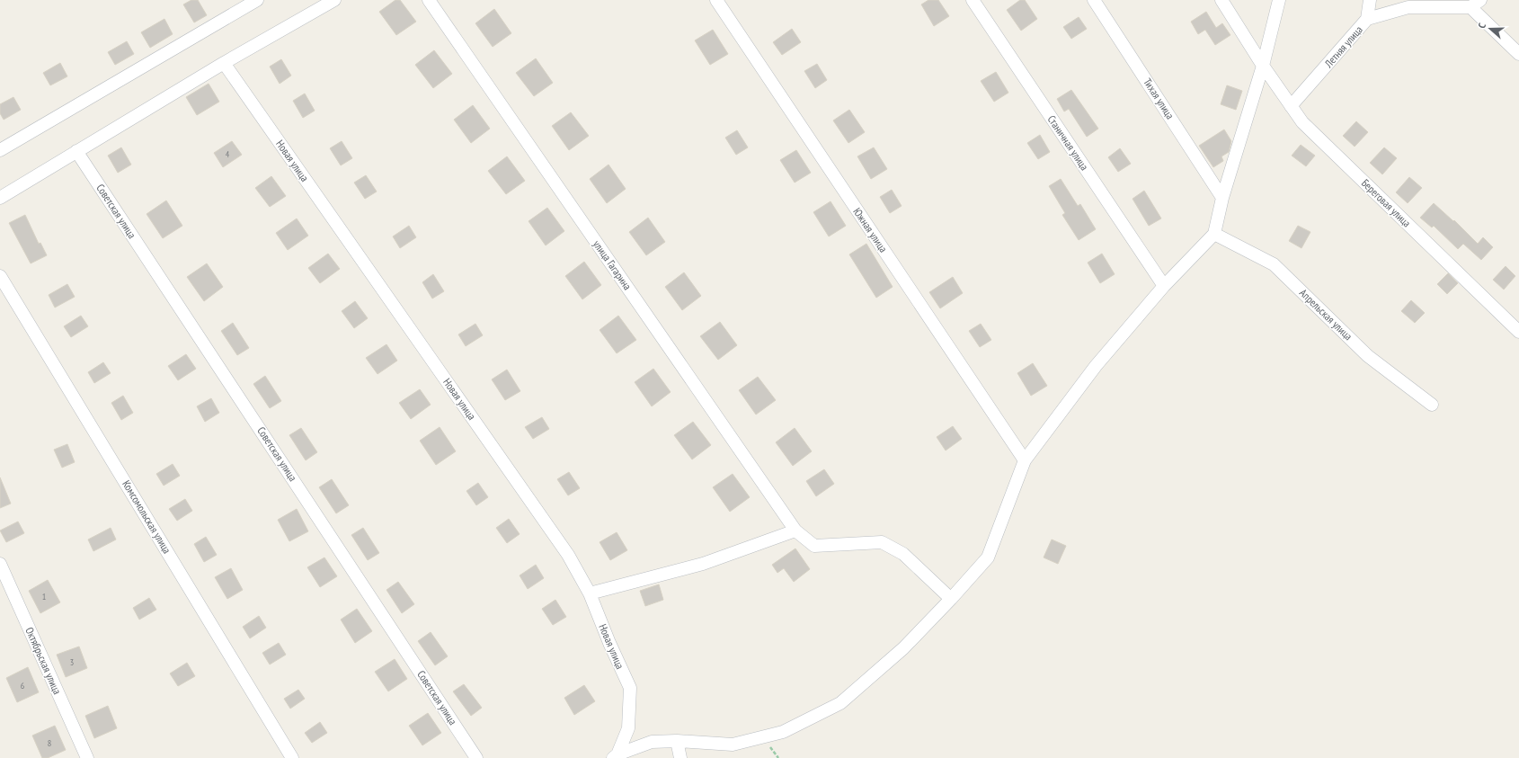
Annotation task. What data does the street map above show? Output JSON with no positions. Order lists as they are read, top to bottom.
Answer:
{
  "streets": {
    "street": [
      "Летняя улица",
      "Тихая улица",
      "Станичная улица",
      "Новая улица",
      "Береговая улица",
      "Советская улица",
      "Южная улица",
      "улица Гагарина",
      "Апрельская улица",
      "Комсомольская улица",
      "Октябрьская улица"
    ]
  },
  "crossings": [
    ["Летняя улица", "Береговая улица"]
  ],
  "house_numbers": [
    "4",
    "1",
    "3",
    "6",
    "8"
  ],
  "north": "left"
}
